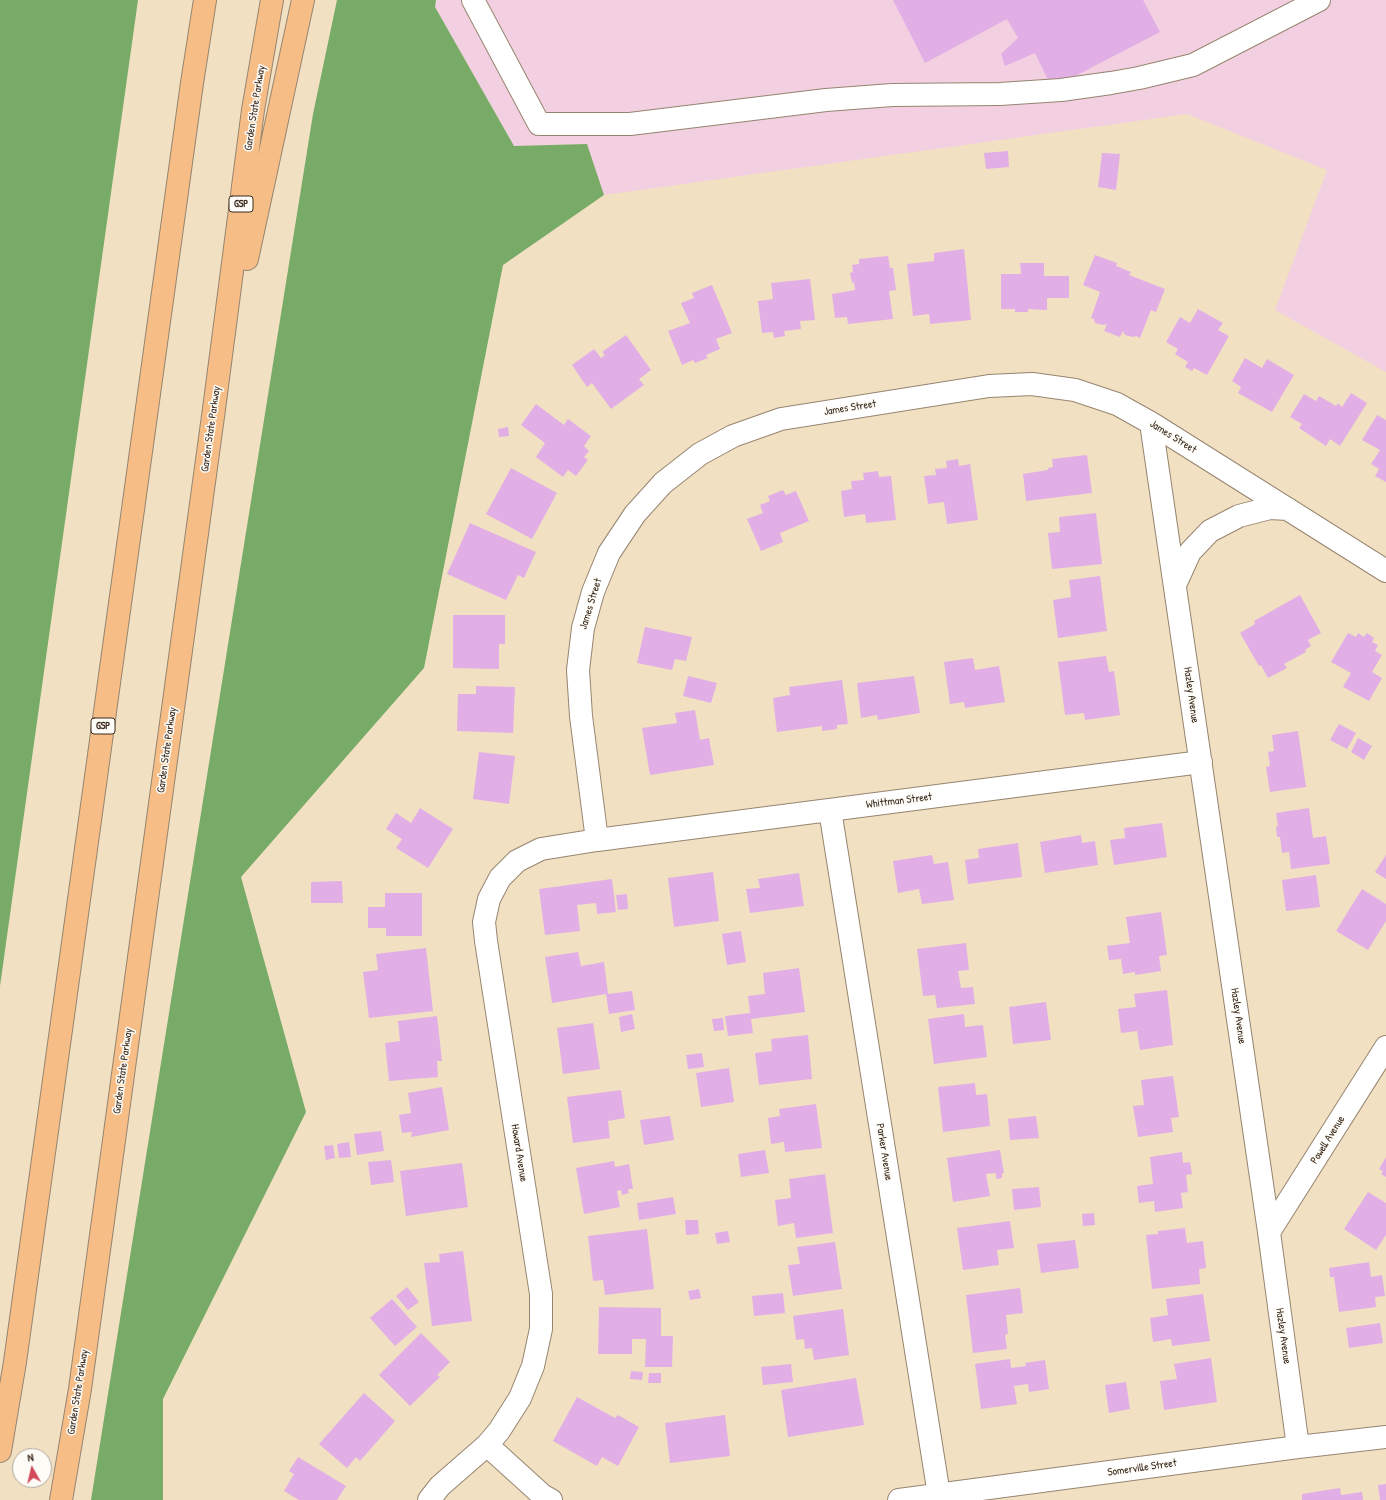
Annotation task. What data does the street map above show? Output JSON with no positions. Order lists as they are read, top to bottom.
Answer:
{
  "streets": {
    "highway": ["Garden State Parkway", "GSP"],
    "street": [
      "James Street",
      "Hazley Avenue",
      "Whittman Street",
      "Powell Avenue",
      "Parker Avenue",
      "Howard Avenue",
      "Somerville Street"
    ]
  },
  "crossings": [
    ["James Street", "Hazley Avenue"],
    ["James Street", "Whittman Street"],
    ["James Street", "Howard Avenue"],
    ["Hazley Avenue", "Whittman Street"],
    ["Hazley Avenue", "Powell Avenue"],
    ["Hazley Avenue", "Somerville Street"],
    ["Whittman Street", "Parker Avenue"],
    ["Whittman Street", "Howard Avenue"],
    ["Parker Avenue", "Somerville Street"]
  ],
  "north": "top"
}
